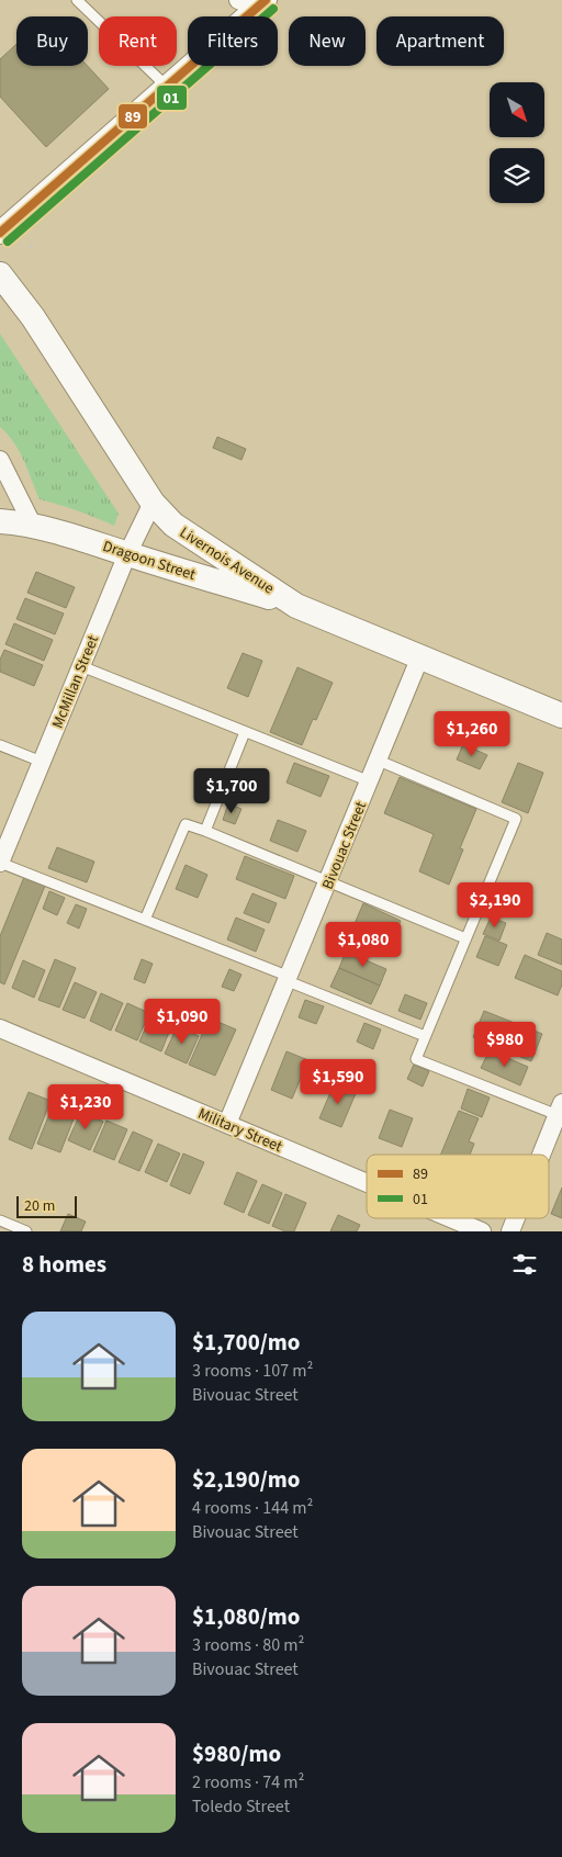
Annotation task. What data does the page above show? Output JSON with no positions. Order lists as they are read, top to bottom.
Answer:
{
  "streets": {
    "main road": ["Dragoon Street", "Livernois Avenue"],
    "street": ["McMillan Street", "Bivouac Street", "Military Street"]
  },
  "crossings": [
    ["Dragoon Street", "Livernois Avenue"],
    ["Dragoon Street", "McMillan Street"],
    ["Livernois Avenue", "McMillan Street"],
    ["Livernois Avenue", "Bivouac Street"],
    ["Bivouac Street", "Military Street"]
  ],
  "lines": ["transit line 89", "transit line 01"],
  "legend": ["89", "01"],
  "scale_bar": "20 m",
  "north": "bottom right",
  "page": {
    "chip": [
      "Buy",
      "Rent",
      "Filters",
      "New",
      "Apartment"
    ],
    "price": [
      "$1,260",
      "$1,700",
      "$2,190",
      "$1,080",
      "$1,090",
      "$980",
      "$1,590",
      "$1,230"
    ],
    "scale": "20 m",
    "heading": "8 homes",
    "list": [
      {
        "name": "$1,700/mo",
        "note": "3 rooms · 107 m² · Bivouac Street"
      },
      {
        "name": "$2,190/mo",
        "note": "4 rooms · 144 m² · Bivouac Street"
      },
      {
        "name": "$1,080/mo",
        "note": "3 rooms · 80 m² · Bivouac Street"
      },
      {
        "name": "$980/mo",
        "note": "2 rooms · 74 m² · Toledo Street"
      }
    ]
  }
}
